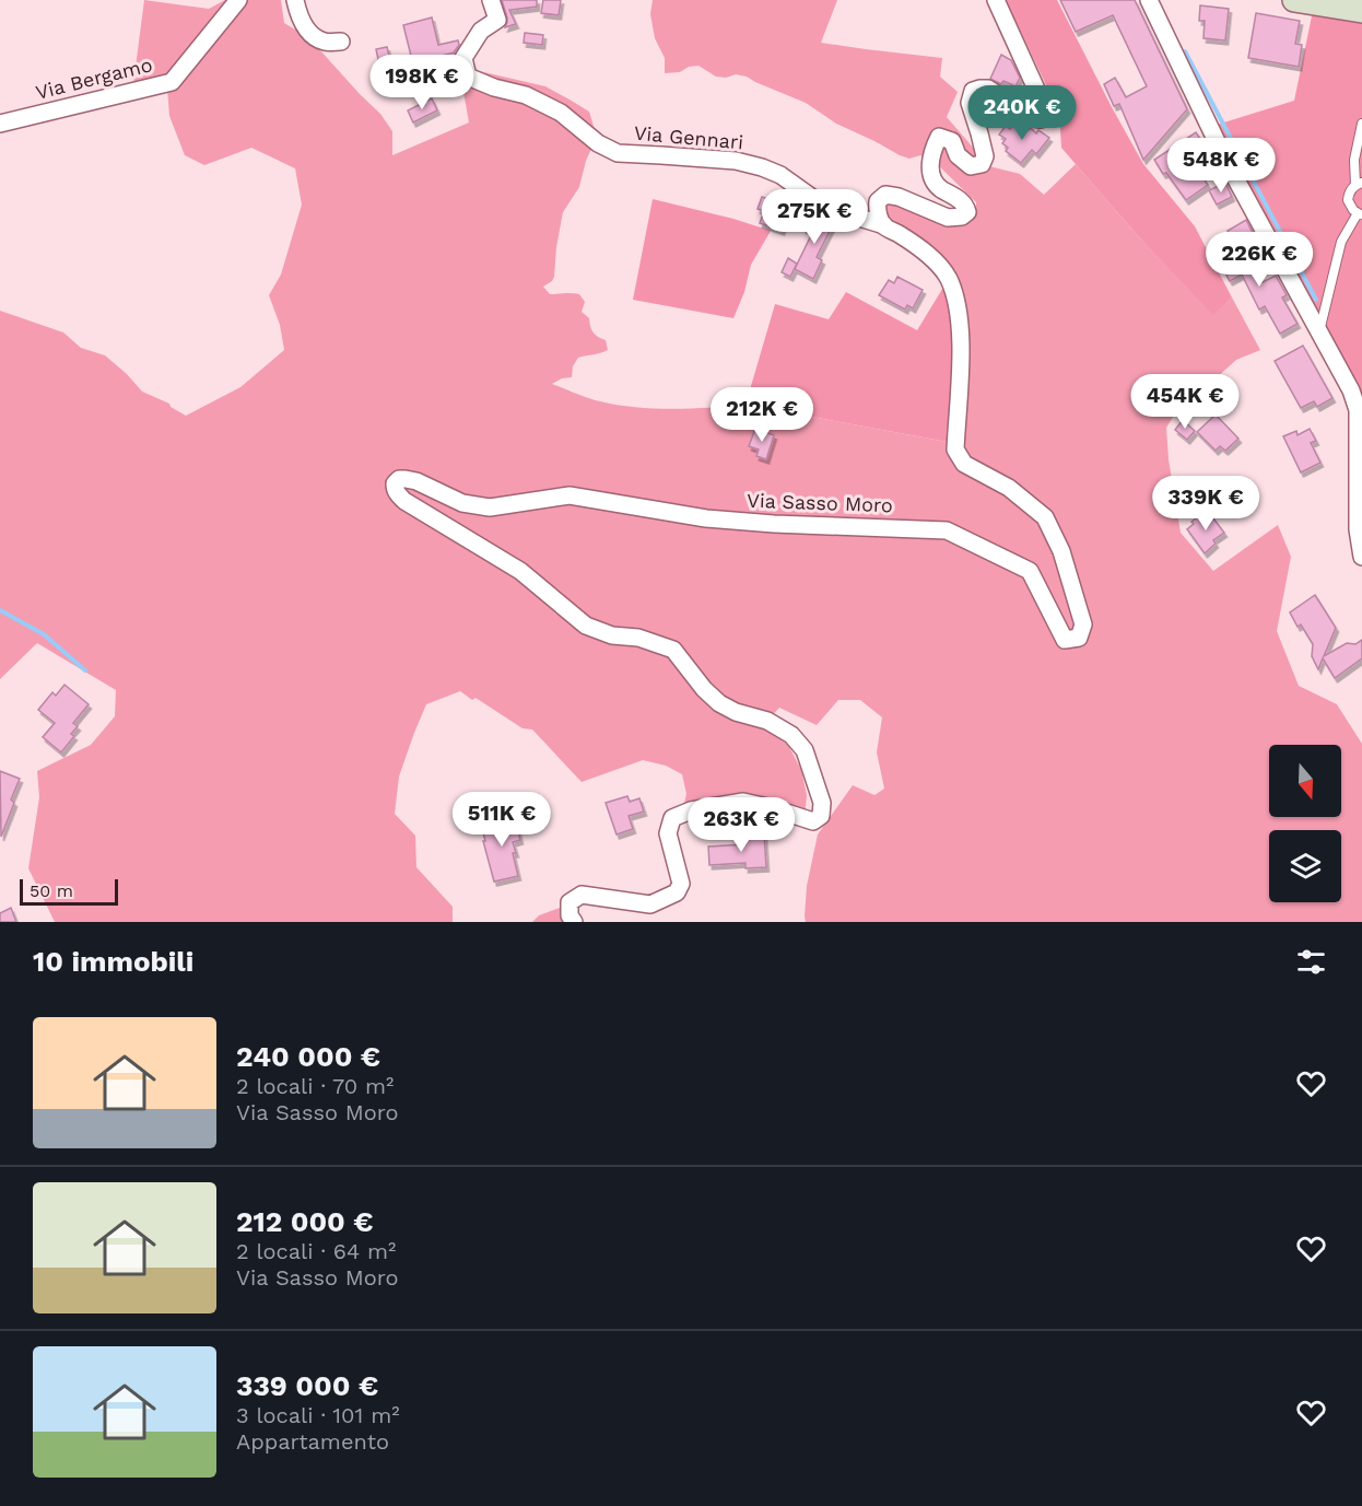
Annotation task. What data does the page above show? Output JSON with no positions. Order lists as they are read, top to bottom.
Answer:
{
  "streets": {
    "street": ["Via Bergamo", "Via Gennari", "Via Sasso Moro"]
  },
  "crossings": [
    ["Via Gennari", "Via Sasso Moro"]
  ],
  "scale_bar": "50 m",
  "north": "bottom",
  "page": {
    "price": [
      "198K €",
      "240K €",
      "548K €",
      "275K €",
      "226K €",
      "454K €",
      "212K €",
      "339K €",
      "511K €",
      "263K €"
    ],
    "scale": "50 m",
    "heading": "10 immobili",
    "list": [
      {
        "name": "240 000 €",
        "note": "2 locali · 70 m² · Via Sasso Moro"
      },
      {
        "name": "212 000 €",
        "note": "2 locali · 64 m² · Via Sasso Moro"
      },
      {
        "name": "339 000 €",
        "note": "3 locali · 101 m² · Appartamento"
      }
    ]
  }
}
